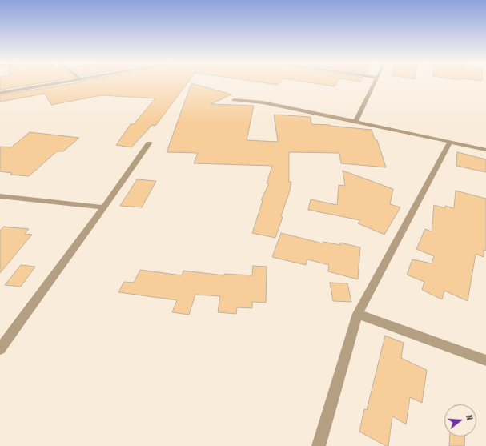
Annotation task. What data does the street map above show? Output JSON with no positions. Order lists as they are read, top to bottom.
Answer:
{
  "north": "right"
}
